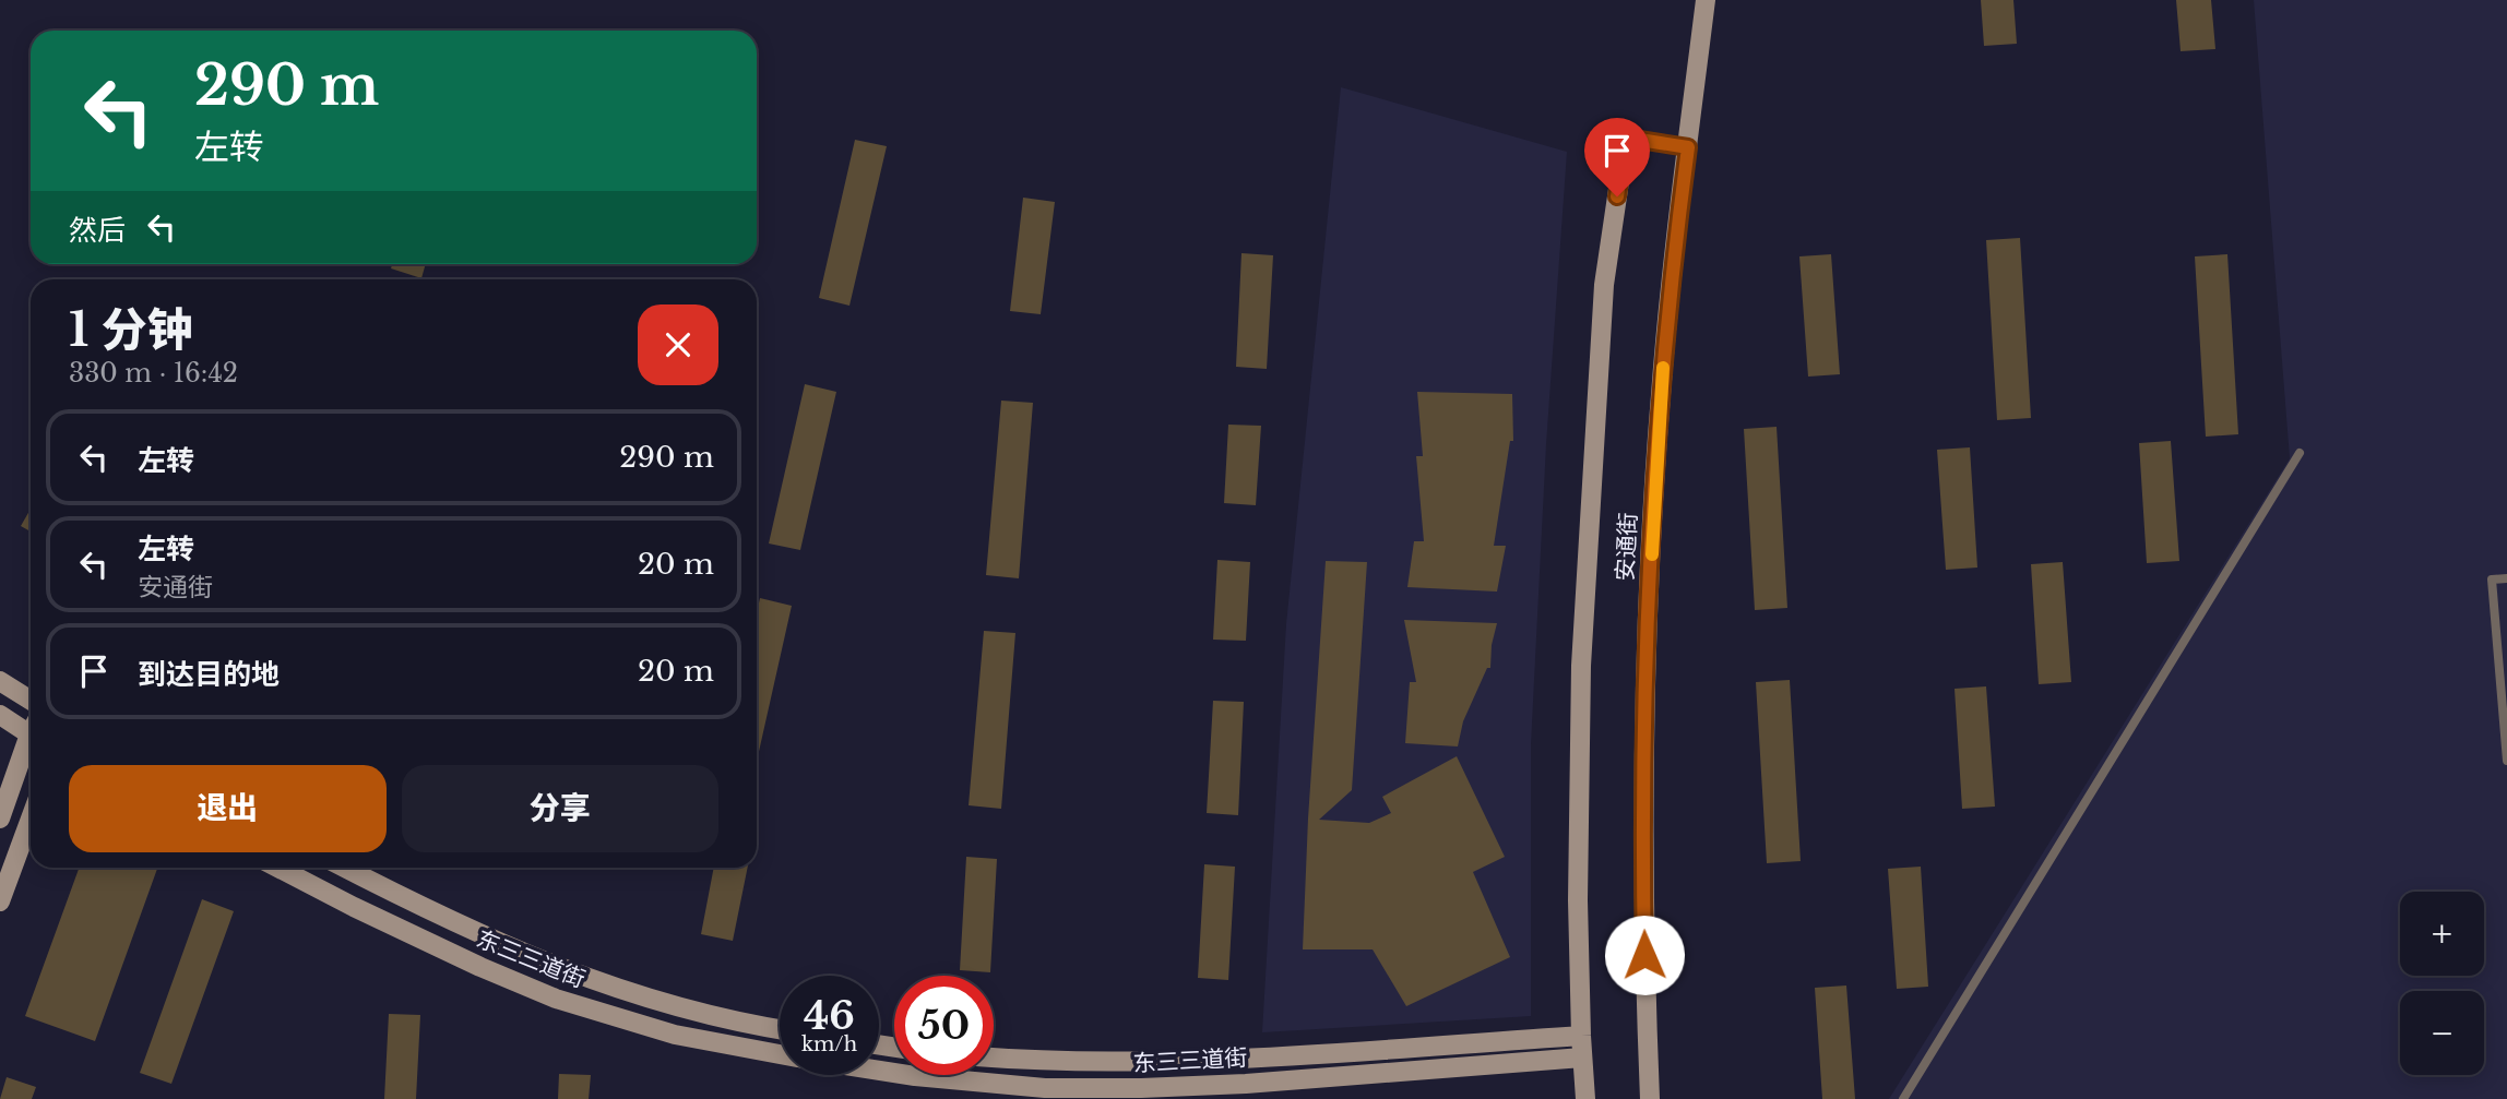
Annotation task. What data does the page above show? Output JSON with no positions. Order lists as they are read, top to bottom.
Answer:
{
  "streets": {
    "main road": ["安通街", "东三三道街"]
  },
  "crossings": [
    ["安通街", "东三三道街"]
  ],
  "page": {
    "turn": ["290 m", "左转"],
    "then": "然后",
    "heading": ["1 分钟", "330 m · 16:42"],
    "list": [
      {
        "name": "左转",
        "value": "290 m"
      },
      {
        "name": "左转",
        "note": "安通街",
        "value": "20 m"
      },
      {
        "name": "到达目的地",
        "value": "20 m"
      }
    ],
    "buttons": ["退出", "分享"],
    "map_buttons": ["+", "−"],
    "speed": "46 km/h",
    "limit": "50"
  }
}
